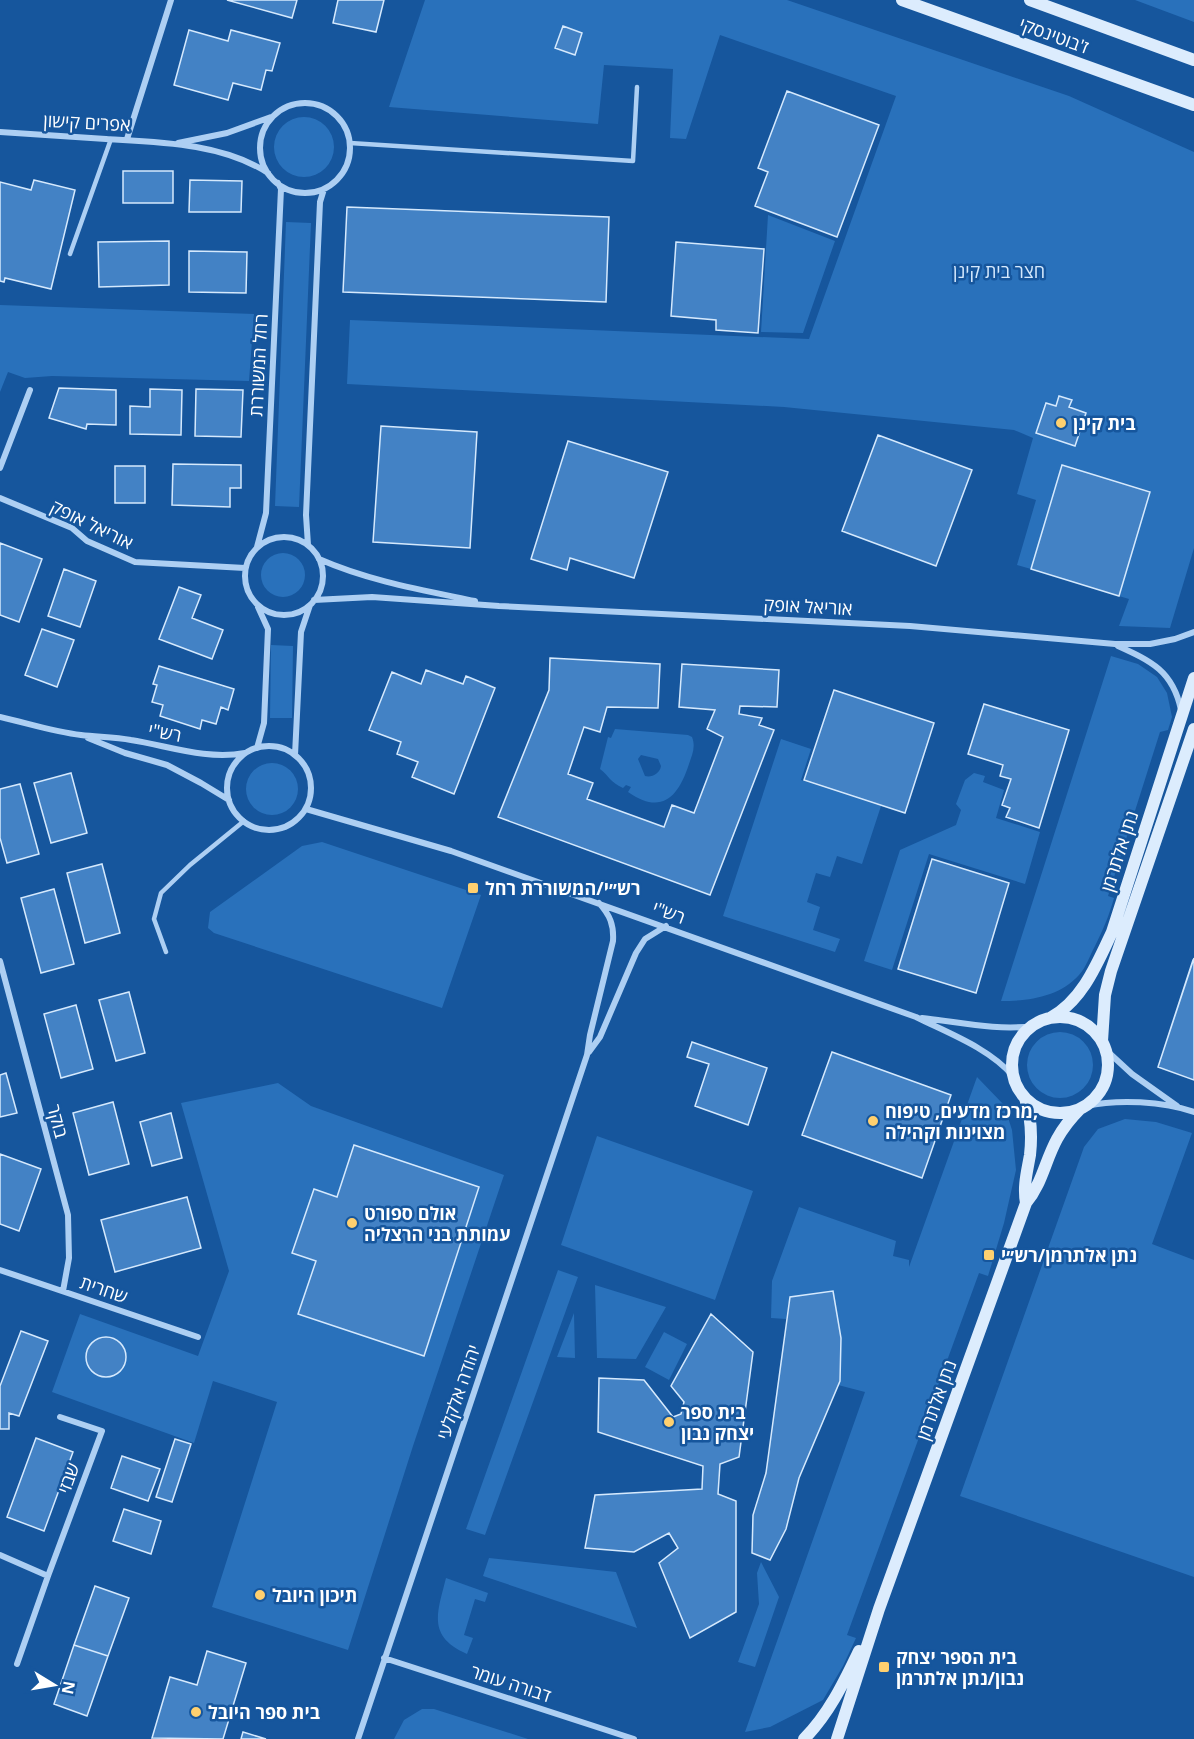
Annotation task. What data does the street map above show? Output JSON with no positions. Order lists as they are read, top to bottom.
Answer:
{
  "streets": {
    "street": [
      "ז'בוטינסקי",
      "אפרים קישון",
      "רחל המשוררת",
      "אוריאל אופק",
      "רש\"י",
      "נתן אלתרמן",
      "בוקר",
      "שחרית",
      "יהודה אלקלעי",
      "שבזי",
      "דבורה עומר"
    ]
  },
  "crossings": [
    ["אפרים קישון", "רחל המשוררת"],
    ["רחל המשוררת", "אוריאל אופק"],
    ["אוריאל אופק", "נתן אלתרמן"],
    ["רש\"י", "נתן אלתרמן"],
    ["רש\"י", "יהודה אלקלעי"],
    ["בוקר", "שחרית"],
    ["יהודה אלקלעי", "דבורה עומר"]
  ],
  "parks": ["חצר בית קינן"],
  "places": {
    "other": [
      "בית קינן",
      "מרכז מדעים, טיפוח, מצוינות וקהילה",
      "אולם ספורט עמותת בני הרצליה",
      "בית ספר יצחק נבון",
      "תיכון היובל",
      "בית ספר היובל"
    ],
    "transit": ["רש״י/המשוררת רחל", "נתן אלתרמן/רש״י", "בית הספר יצחק נבון/נתן אלתרמן"]
  },
  "north": "right"
}
